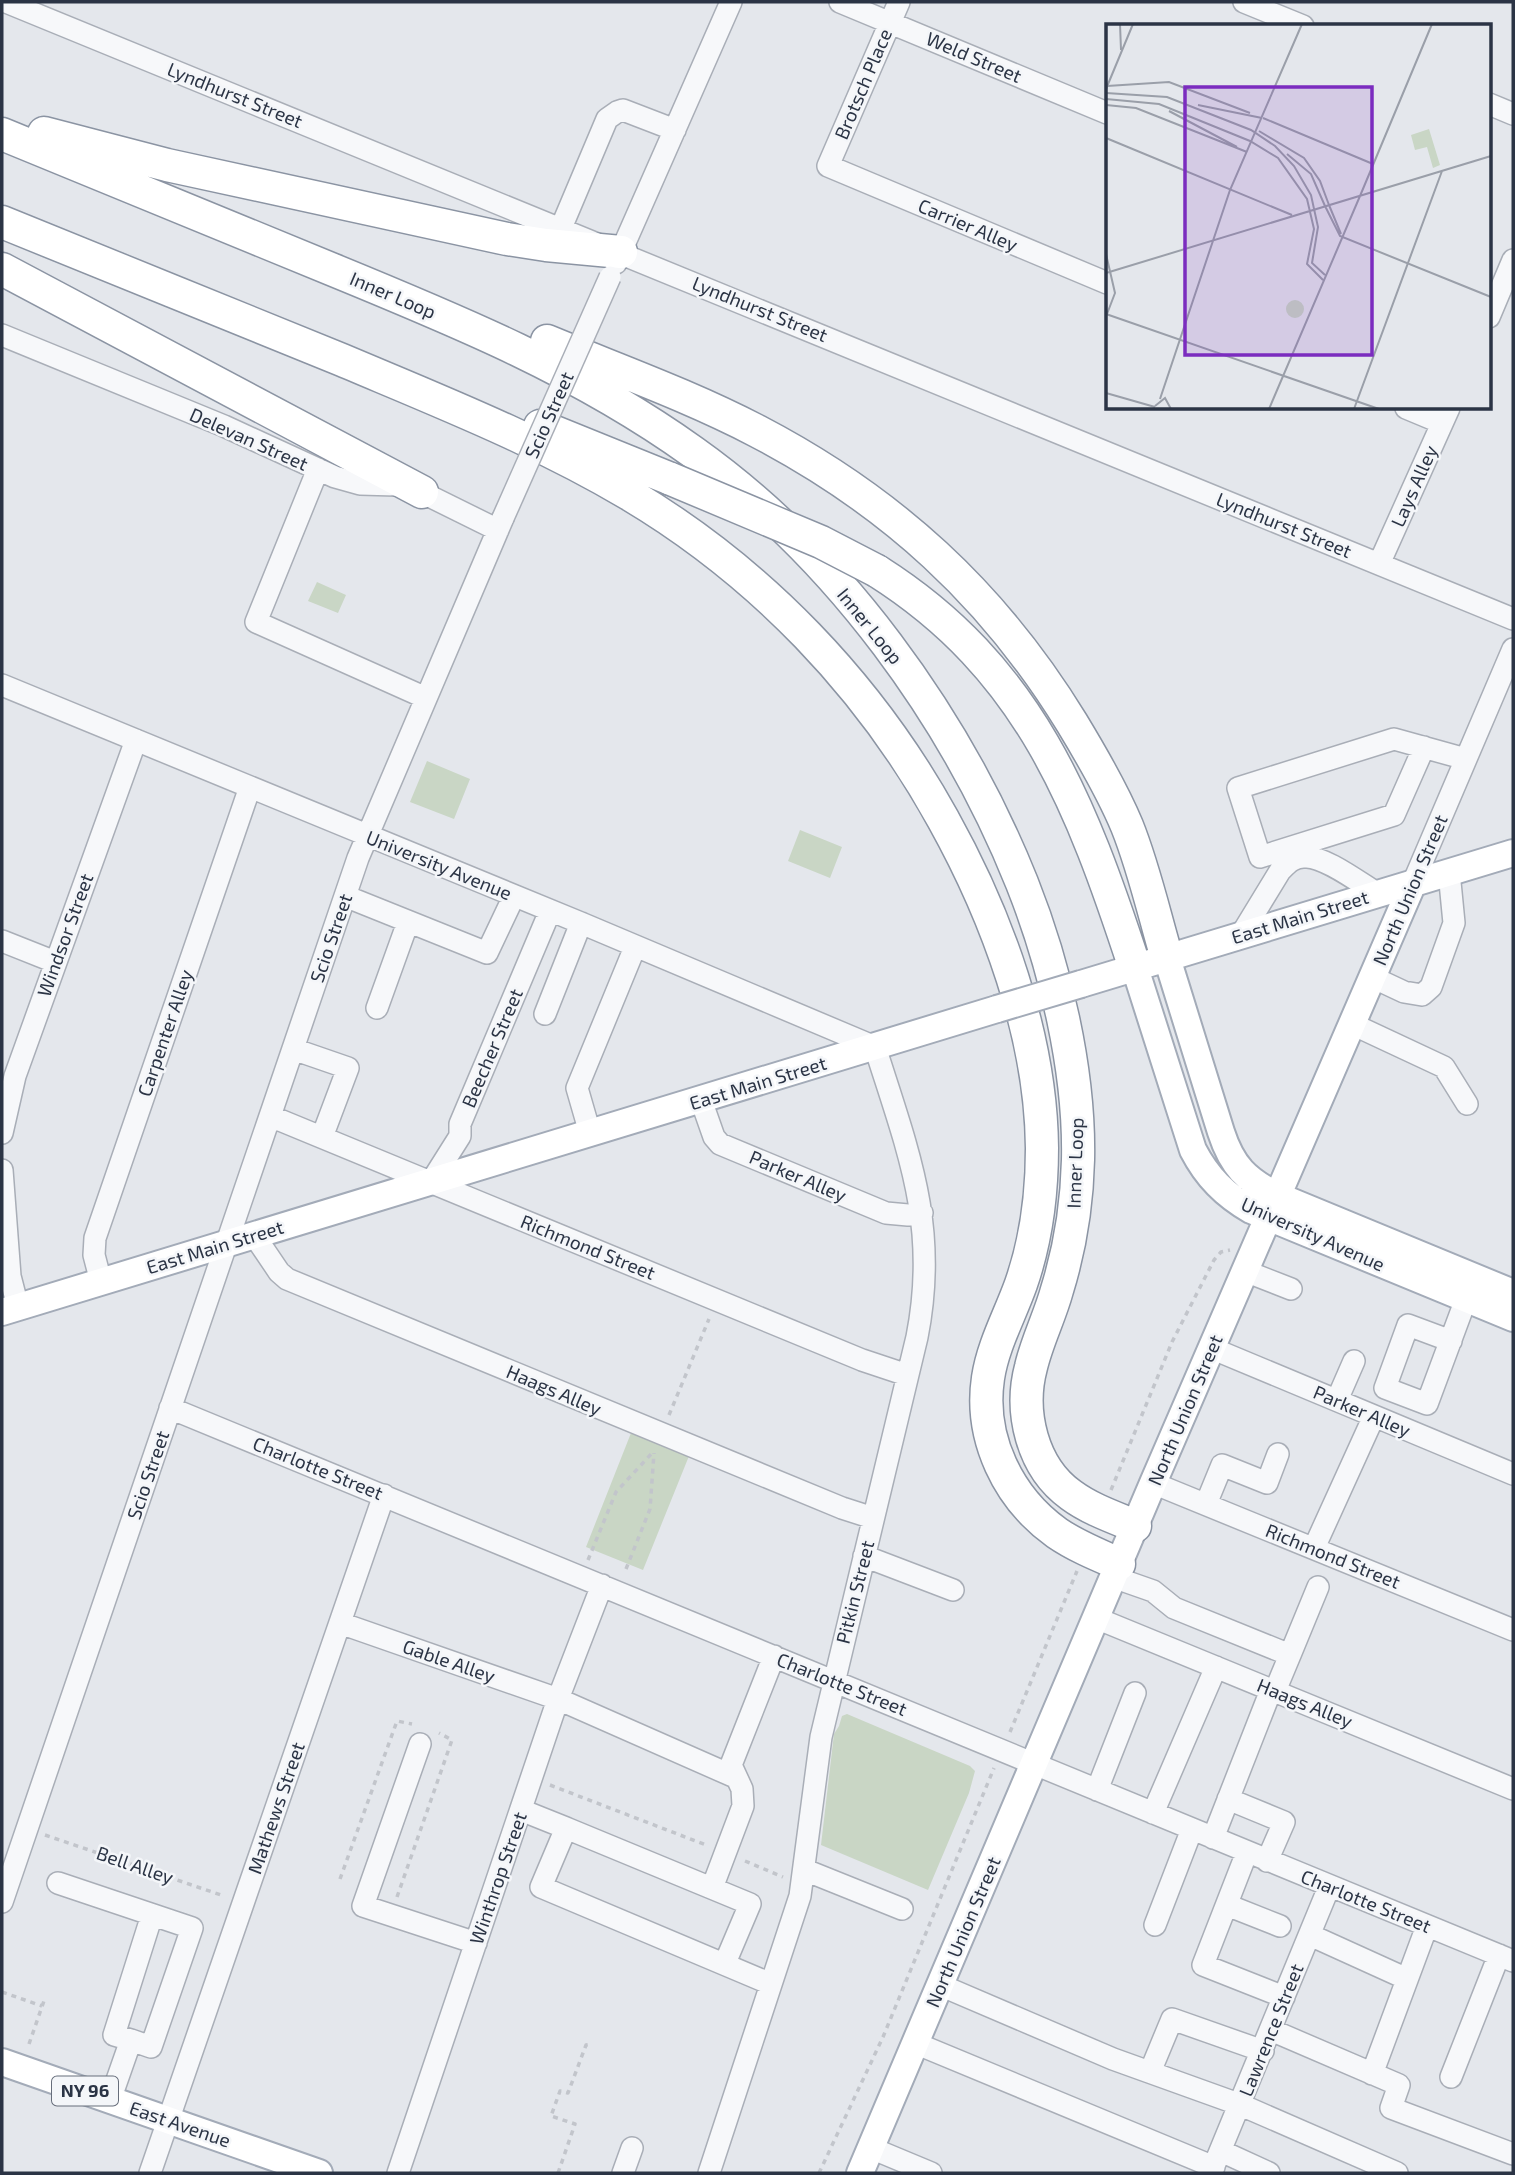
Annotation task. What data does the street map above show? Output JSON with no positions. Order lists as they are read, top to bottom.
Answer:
{
  "streets": {
    "highway": ["Inner Loop"],
    "main road": [
      "University Avenue",
      "North Union Street",
      "East Main Street",
      "NY 96",
      "East Avenue"
    ],
    "street": [
      "Weld Street",
      "Brotsch Place",
      "Lyndhurst Street",
      "Carrier Alley",
      "Scio Street",
      "Delevan Street",
      "Lays Alley",
      "Windsor Street",
      "Carpenter Alley",
      "Beecher Street",
      "Parker Alley",
      "Richmond Street",
      "Haags Alley",
      "Charlotte Street",
      "Pitkin Street",
      "Gable Alley",
      "Mathews Street",
      "Winthrop Street",
      "Lawrence Street"
    ],
    "path": ["Bell Alley"]
  },
  "crossings": [
    ["Weld Street", "Brotsch Place"],
    ["Brotsch Place", "Carrier Alley"],
    ["Lyndhurst Street", "Scio Street"],
    ["Lyndhurst Street", "Lays Alley"],
    ["Inner Loop", "North Union Street"],
    ["Scio Street", "Delevan Street"],
    ["Scio Street", "University Avenue"],
    ["Scio Street", "East Main Street"],
    ["Scio Street", "Richmond Street"],
    ["Scio Street", "Charlotte Street"],
    ["Scio Street", "Bell Alley"],
    ["University Avenue", "North Union Street"],
    ["University Avenue", "East Main Street"],
    ["University Avenue", "Windsor Street"],
    ["University Avenue", "Carpenter Alley"],
    ["University Avenue", "Beecher Street"],
    ["University Avenue", "Pitkin Street"],
    ["North Union Street", "East Main Street"],
    ["North Union Street", "Parker Alley"],
    ["North Union Street", "Richmond Street"],
    ["North Union Street", "Haags Alley"],
    ["North Union Street", "Charlotte Street"],
    ["East Main Street", "Carpenter Alley"],
    ["East Main Street", "Beecher Street"],
    ["East Main Street", "Parker Alley"],
    ["East Main Street", "Richmond Street"],
    ["East Main Street", "Haags Alley"],
    ["East Main Street", "Pitkin Street"],
    ["Beecher Street", "Richmond Street"],
    ["Parker Alley", "Pitkin Street"],
    ["Richmond Street", "Pitkin Street"],
    ["Haags Alley", "Pitkin Street"],
    ["Charlotte Street", "Pitkin Street"],
    ["Charlotte Street", "Mathews Street"],
    ["Charlotte Street", "Winthrop Street"],
    ["Charlotte Street", "Lawrence Street"],
    ["Gable Alley", "Mathews Street"],
    ["Gable Alley", "Winthrop Street"],
    ["Mathews Street", "Bell Alley"],
    ["Mathews Street", "East Avenue"]
  ]
}
